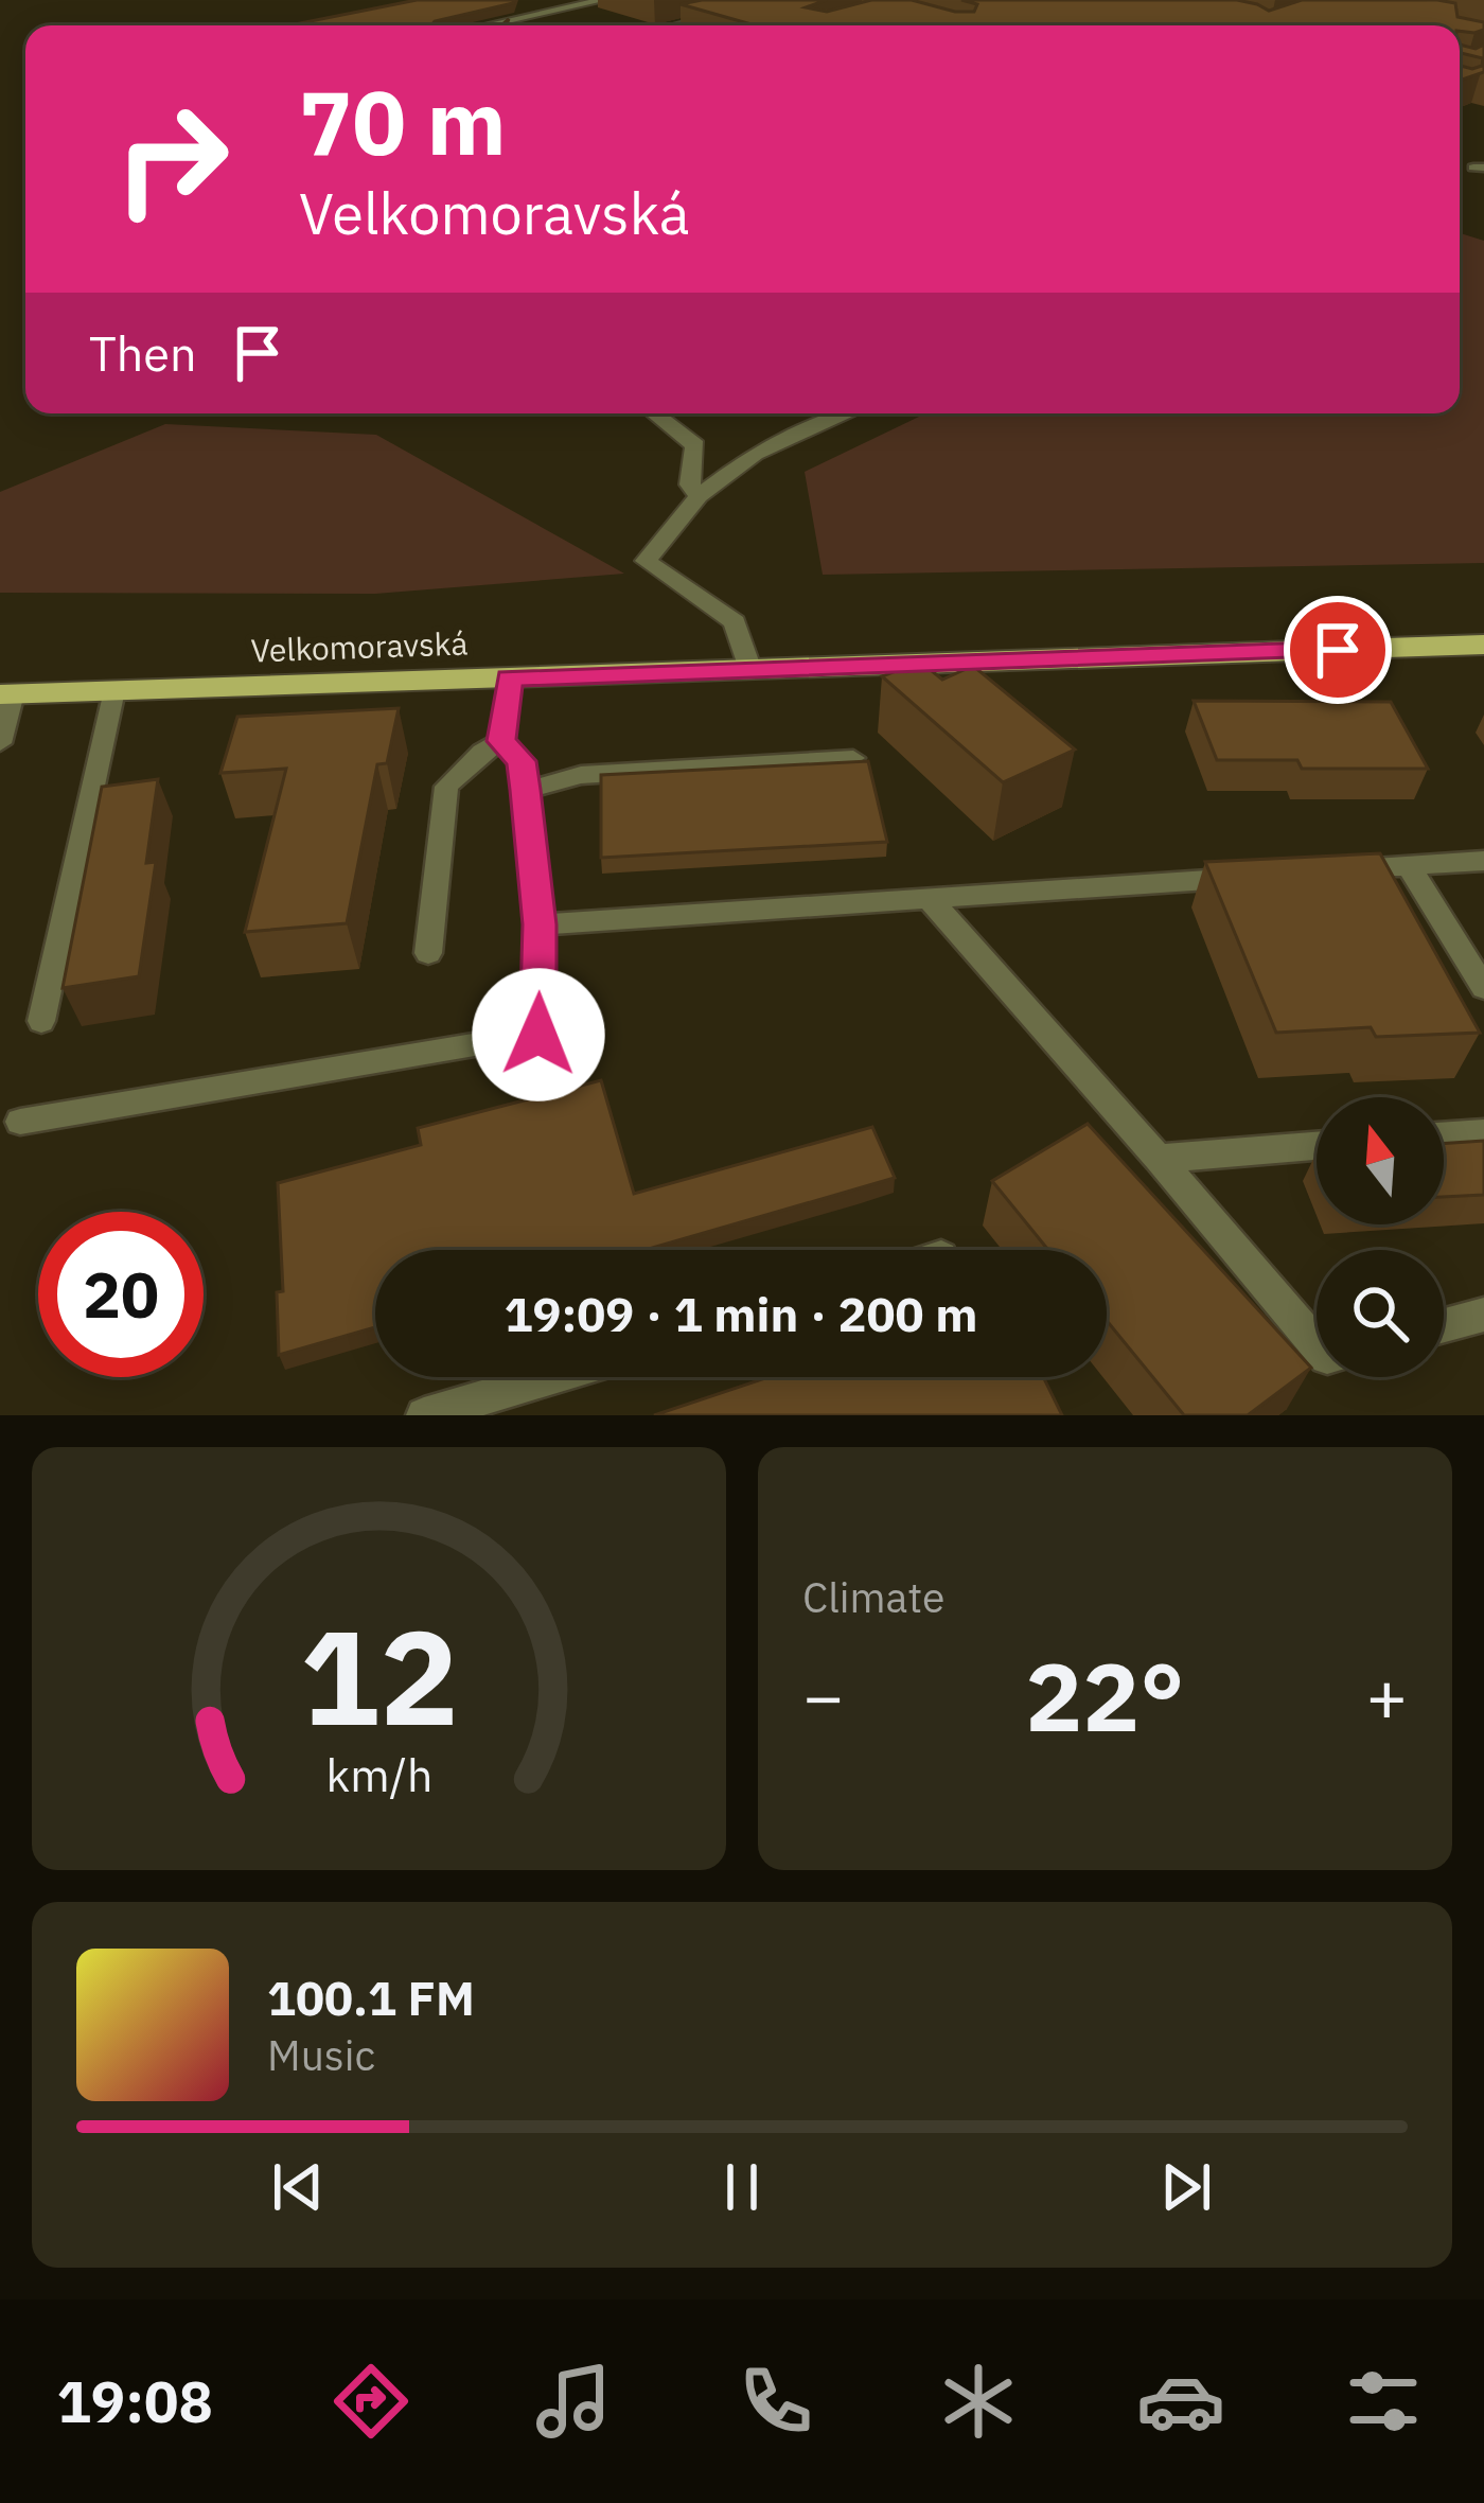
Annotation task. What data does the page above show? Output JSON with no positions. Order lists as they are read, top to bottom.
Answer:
{
  "streets": {
    "main road": ["Velkomoravská"]
  },
  "north": "top",
  "page": {
    "turn": ["70 m", "Velkomoravská"],
    "then": "Then",
    "limit": "20",
    "trip": "19:09 · 1 min · 200 m",
    "tile": "Climate",
    "heat": ["−", "22°", "+"],
    "song": ["100.1 FM", "Music"],
    "tabs": "19:08",
    "gauge": ["12", "km/h"]
  }
}
